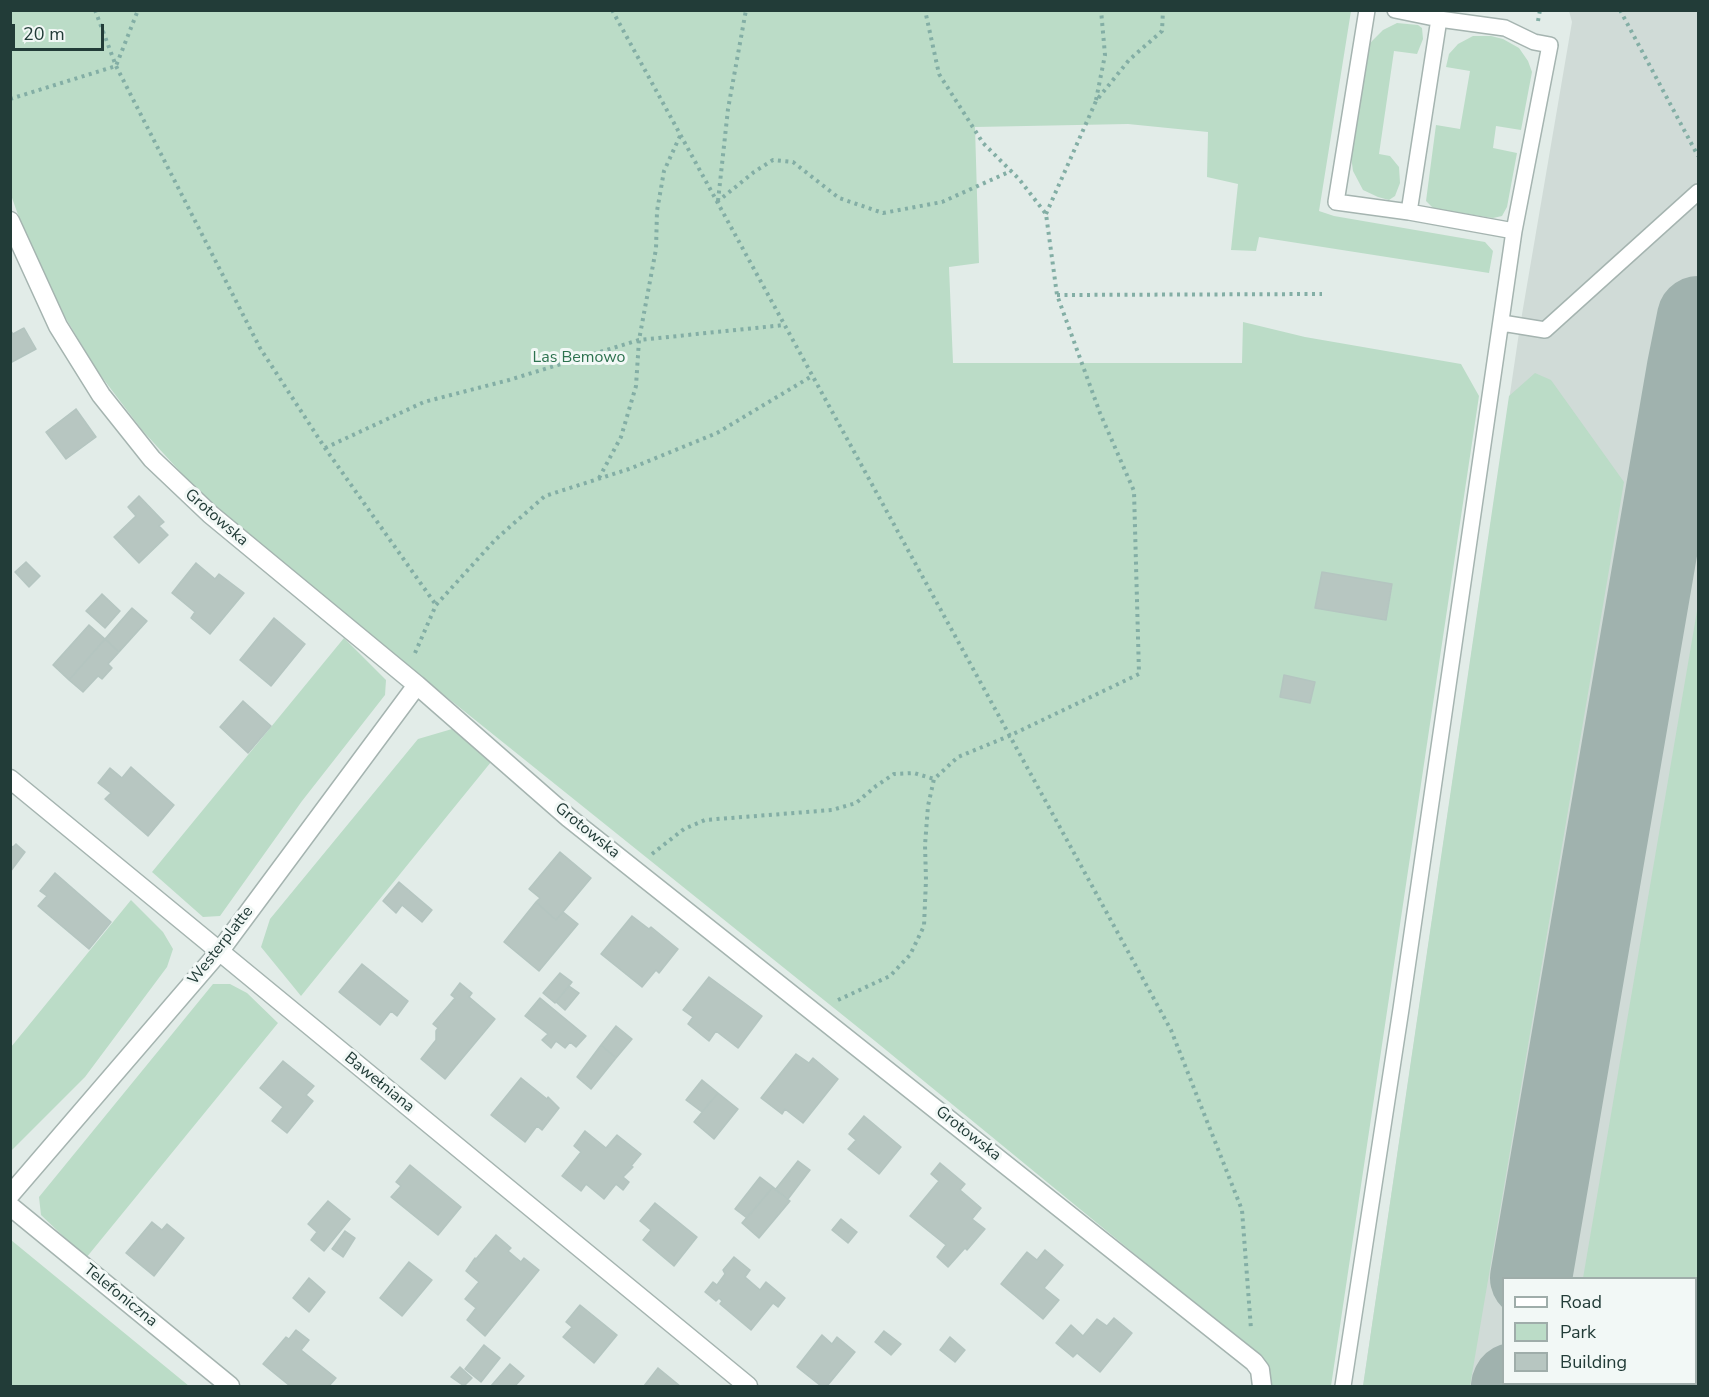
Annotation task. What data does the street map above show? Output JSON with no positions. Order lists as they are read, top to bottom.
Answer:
{
  "streets": {
    "street": [
      "Grotowska",
      "Westerplatte",
      "Bawełniana",
      "Telefoniczna"
    ]
  },
  "crossings": [
    ["Grotowska", "Westerplatte"],
    ["Westerplatte", "Bawełniana"]
  ],
  "parks": ["Las Bemowo"],
  "legend": ["Road", "Park", "Building"],
  "scale_bar": "20 m"
}
